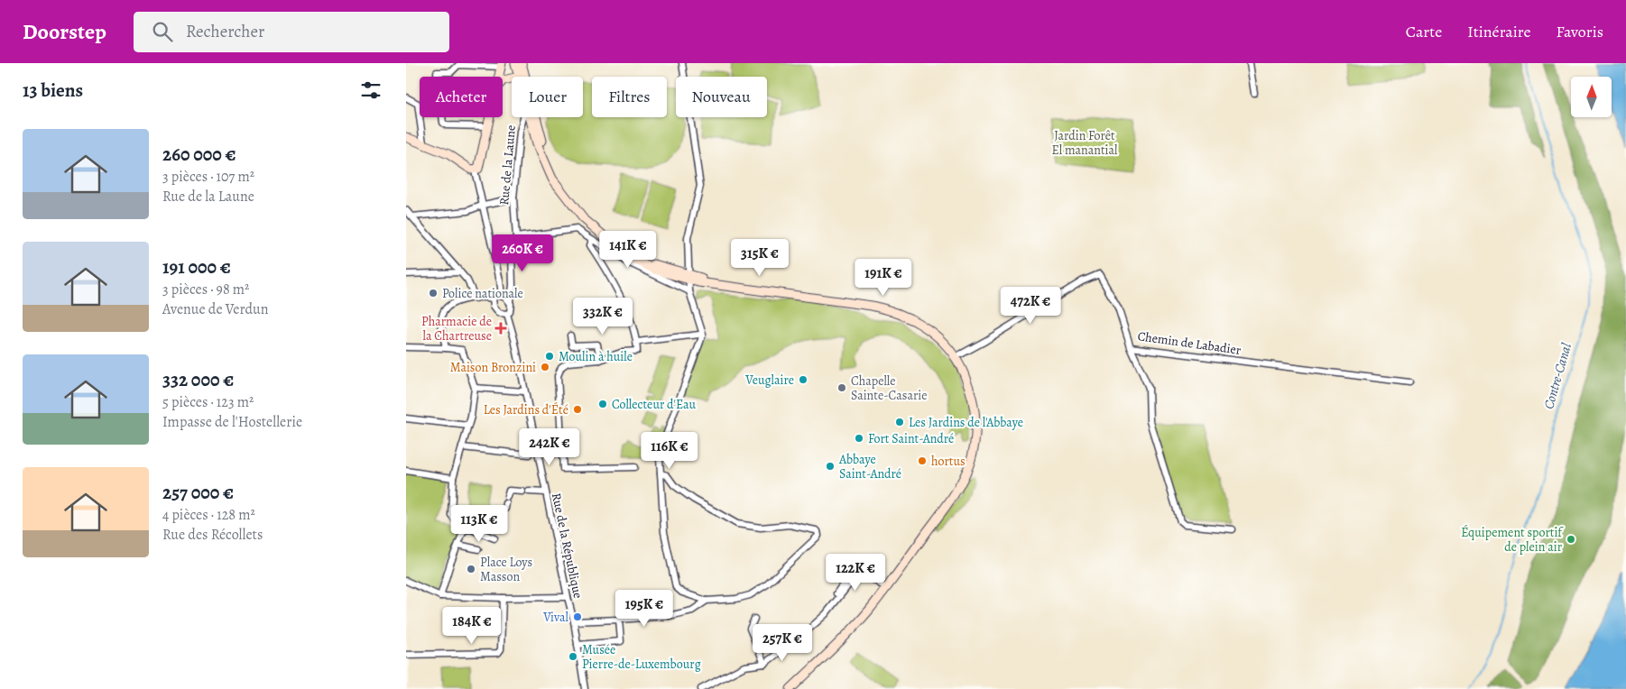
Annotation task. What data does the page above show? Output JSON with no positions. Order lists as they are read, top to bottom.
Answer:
{
  "streets": {
    "street": ["Rue de la Laune", "Chemin de Labadier", "Rue de la République"]
  },
  "crossings": [
    ["Rue de la Laune", "Rue de la République"]
  ],
  "water": ["Contre-Canal"],
  "parks": ["Jardin Forêt El manantial"],
  "places": {
    "other": [
      "Police nationale",
      "Moulin à huile",
      "Maison Bronzini",
      "Veuglaire",
      "Chapelle Sainte-Casarie",
      "Collecteur d'Eau",
      "Les Jardins d'Été",
      "Les Jardins de l'Abbaye",
      "Fort Saint-André",
      "hortus",
      "Abbaye Saint-André",
      "Équipement sportif de plein air",
      "Place Loys Masson",
      "Vival",
      "Musée Pierre-de-Luxembourg"
    ],
    "health": ["Pharmacie de la Chartreuse"]
  },
  "north": "top",
  "page": {
    "header": "Doorstep",
    "search": "Rechercher",
    "nav": ["Carte", "Itinéraire", "Favoris"],
    "heading": "13 biens",
    "chip": [
      "Acheter",
      "Louer",
      "Filtres",
      "Nouveau"
    ],
    "list": [
      {
        "name": "260 000 €",
        "note": "3 pièces · 107 m² · Rue de la Laune"
      },
      {
        "name": "191 000 €",
        "note": "3 pièces · 98 m² · Avenue de Verdun"
      },
      {
        "name": "332 000 €",
        "note": "5 pièces · 123 m² · Impasse de l'Hostellerie"
      },
      {
        "name": "257 000 €",
        "note": "4 pièces · 128 m² · Rue des Récollets"
      }
    ],
    "price": [
      "141K €",
      "260K €",
      "315K €",
      "191K €",
      "472K €",
      "332K €",
      "242K €",
      "116K €",
      "113K €",
      "122K €",
      "195K €",
      "184K €",
      "257K €"
    ]
  }
}
